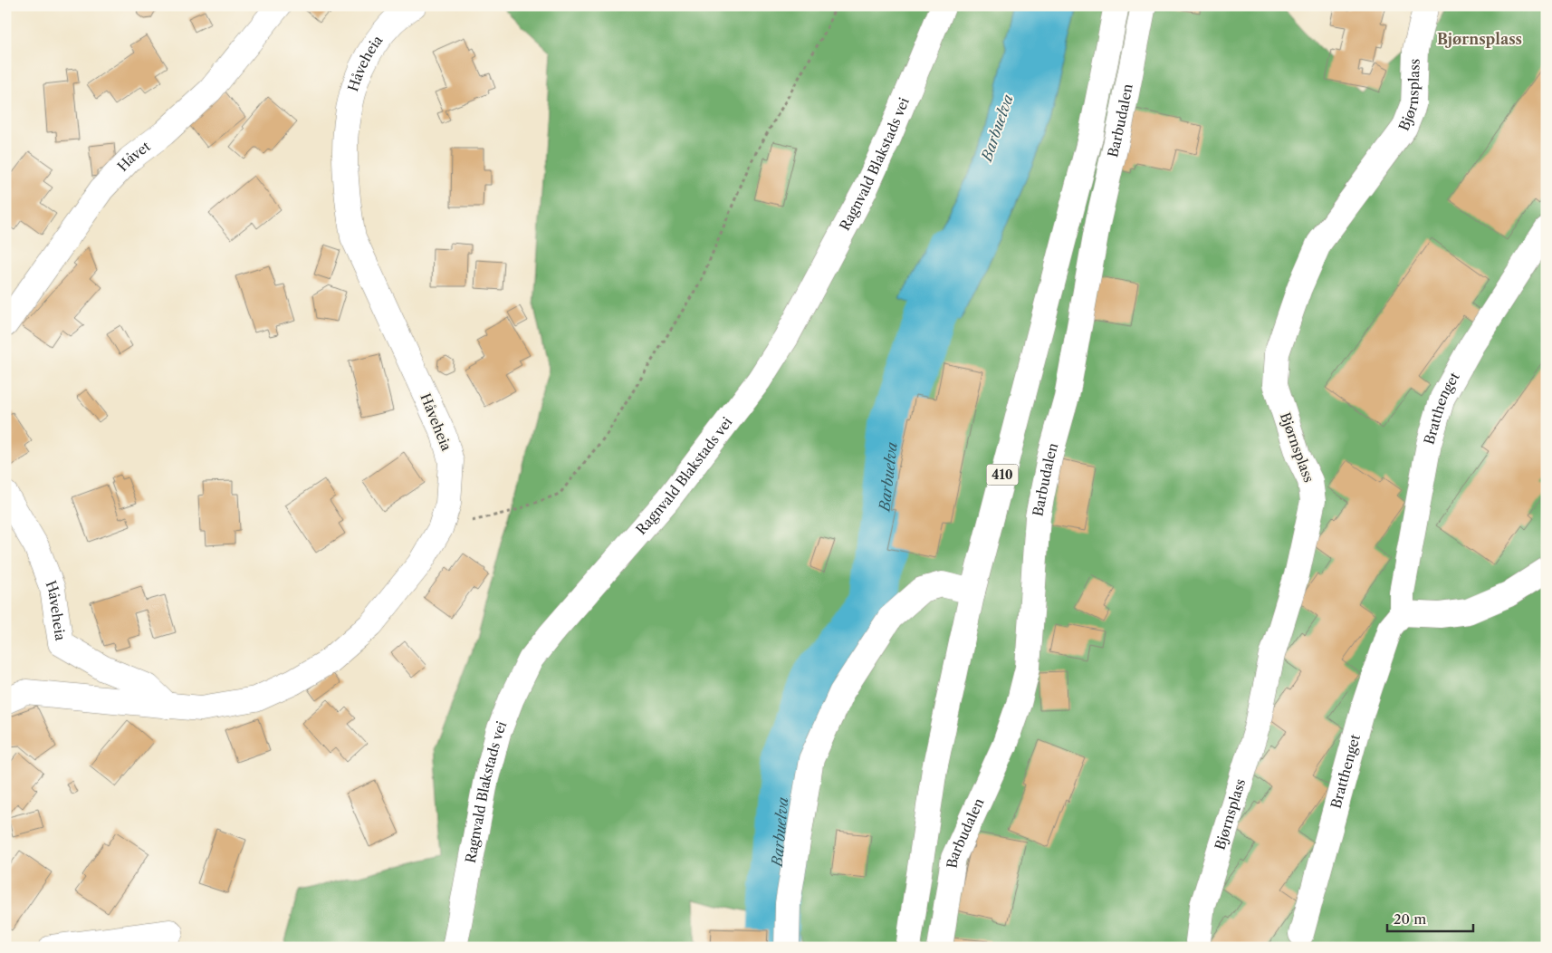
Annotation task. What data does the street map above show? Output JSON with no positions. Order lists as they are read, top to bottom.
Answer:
{
  "streets": {
    "street": [
      "Håveheia",
      "Bjørnsplass",
      "Barbudalen",
      "Håvet",
      "Ragnvald Blakstads vei",
      "Bratthenget",
      "410"
    ]
  },
  "districts": ["Bjørnsplass"],
  "water": ["Barbuelva"],
  "scale_bar": "20 m"
}
